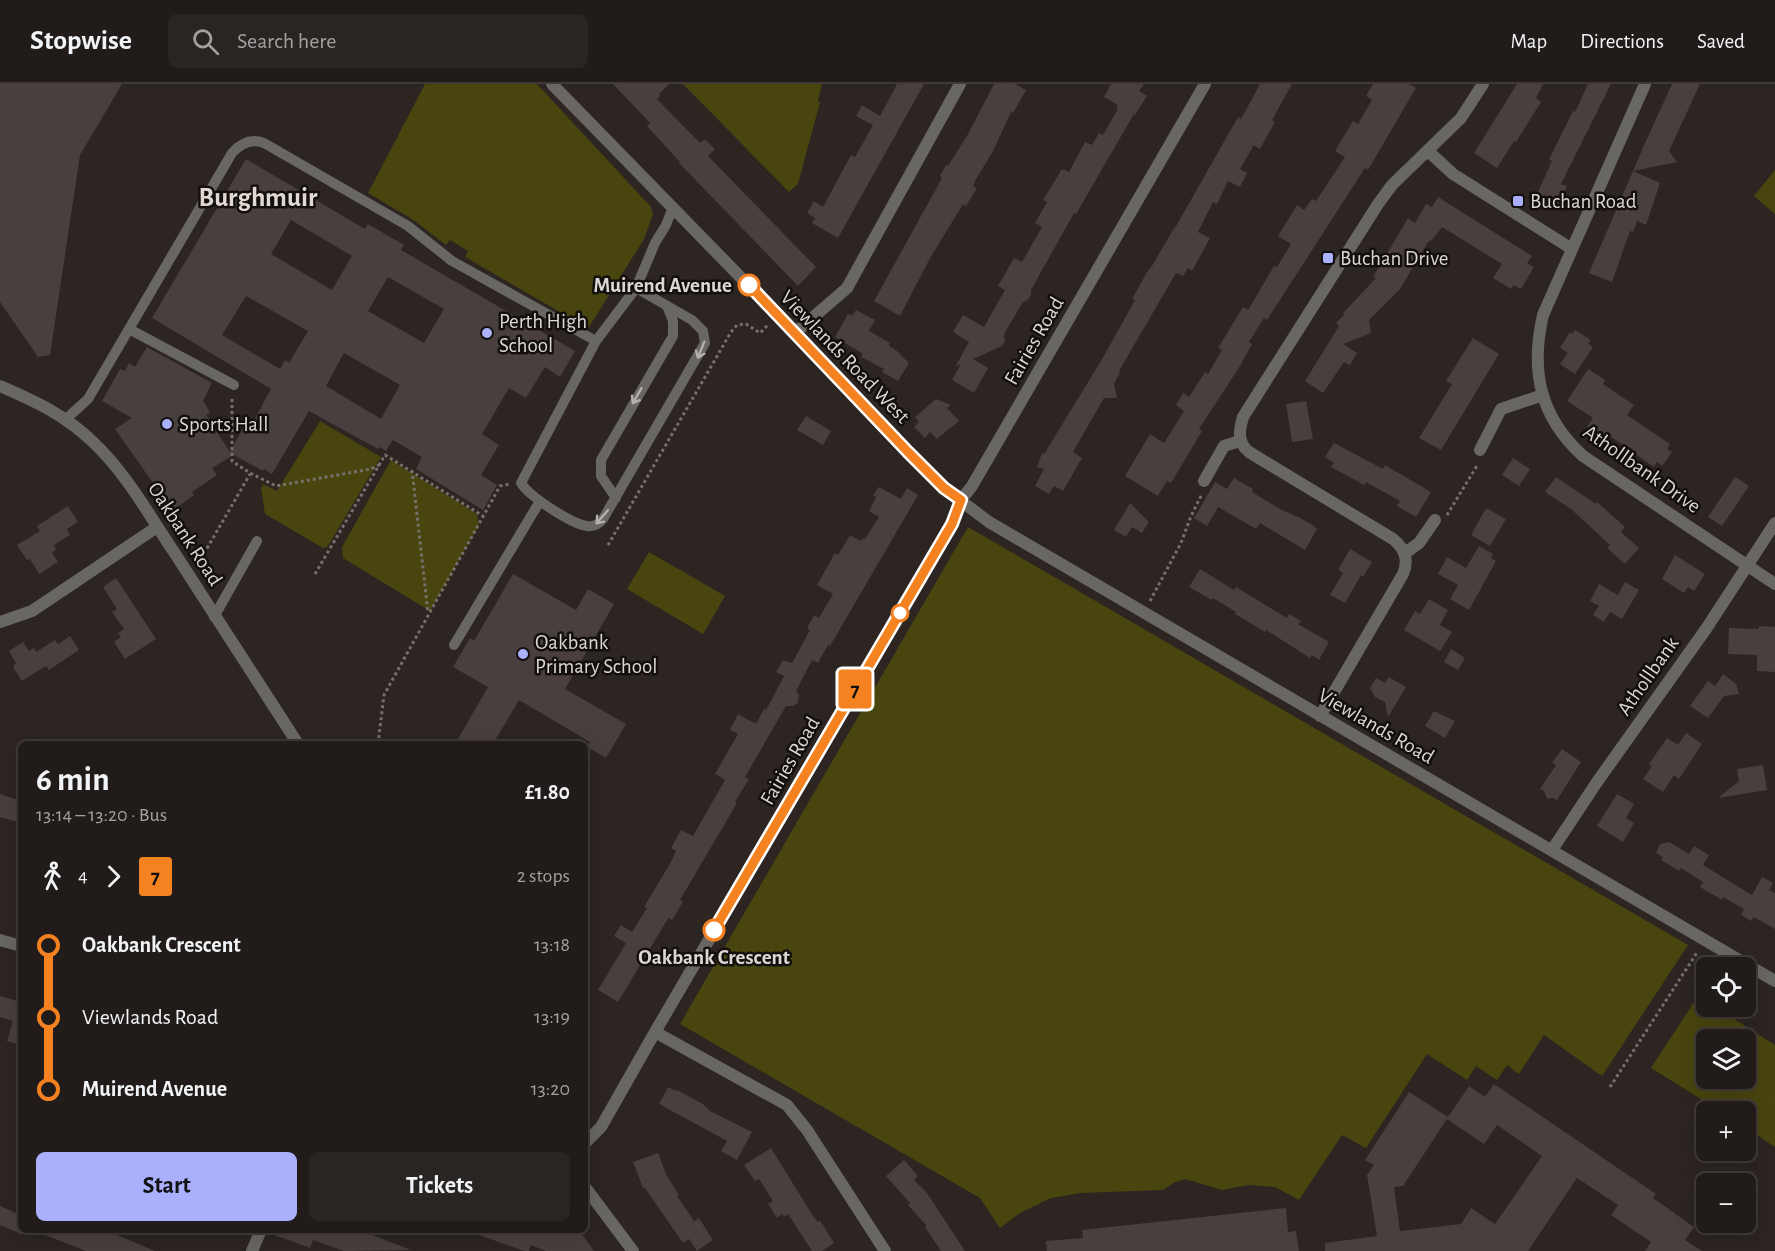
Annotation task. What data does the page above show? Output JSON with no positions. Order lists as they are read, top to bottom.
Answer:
{
  "streets": {
    "street": [
      "Fairies Road",
      "Viewlands Road West",
      "Athollbank Drive",
      "Oakbank Road",
      "Athollbank",
      "Viewlands Road"
    ]
  },
  "crossings": [
    ["Fairies Road", "Viewlands Road West"],
    ["Fairies Road", "Viewlands Road"],
    ["Viewlands Road West", "Viewlands Road"],
    ["Athollbank Drive", "Athollbank"],
    ["Athollbank", "Viewlands Road"]
  ],
  "districts": ["Burghmuir"],
  "places": {
    "transit": ["Buchan Road", "Buchan Drive"],
    "other": [
      "Muirend Avenue",
      "Perth High School",
      "Sports Hall",
      "Oakbank Primary School",
      "Oakbank Crescent"
    ]
  },
  "lines": ["bus line 7"],
  "page": {
    "header": "Stopwise",
    "search": "Search here",
    "nav": ["Map", "Directions", "Saved"],
    "on_map": "7",
    "heading": ["6 min", "13:14 – 13:20 · Bus", "£1.80"],
    "legs": ["4", "7", "2 stops"],
    "list": [
      {
        "name": "Oakbank Crescent",
        "value": "13:18"
      },
      {
        "name": "Viewlands Road",
        "value": "13:19"
      },
      {
        "name": "Muirend Avenue",
        "value": "13:20"
      }
    ],
    "map_buttons": ["+", "−"],
    "buttons": ["Start", "Tickets"]
  }
}
